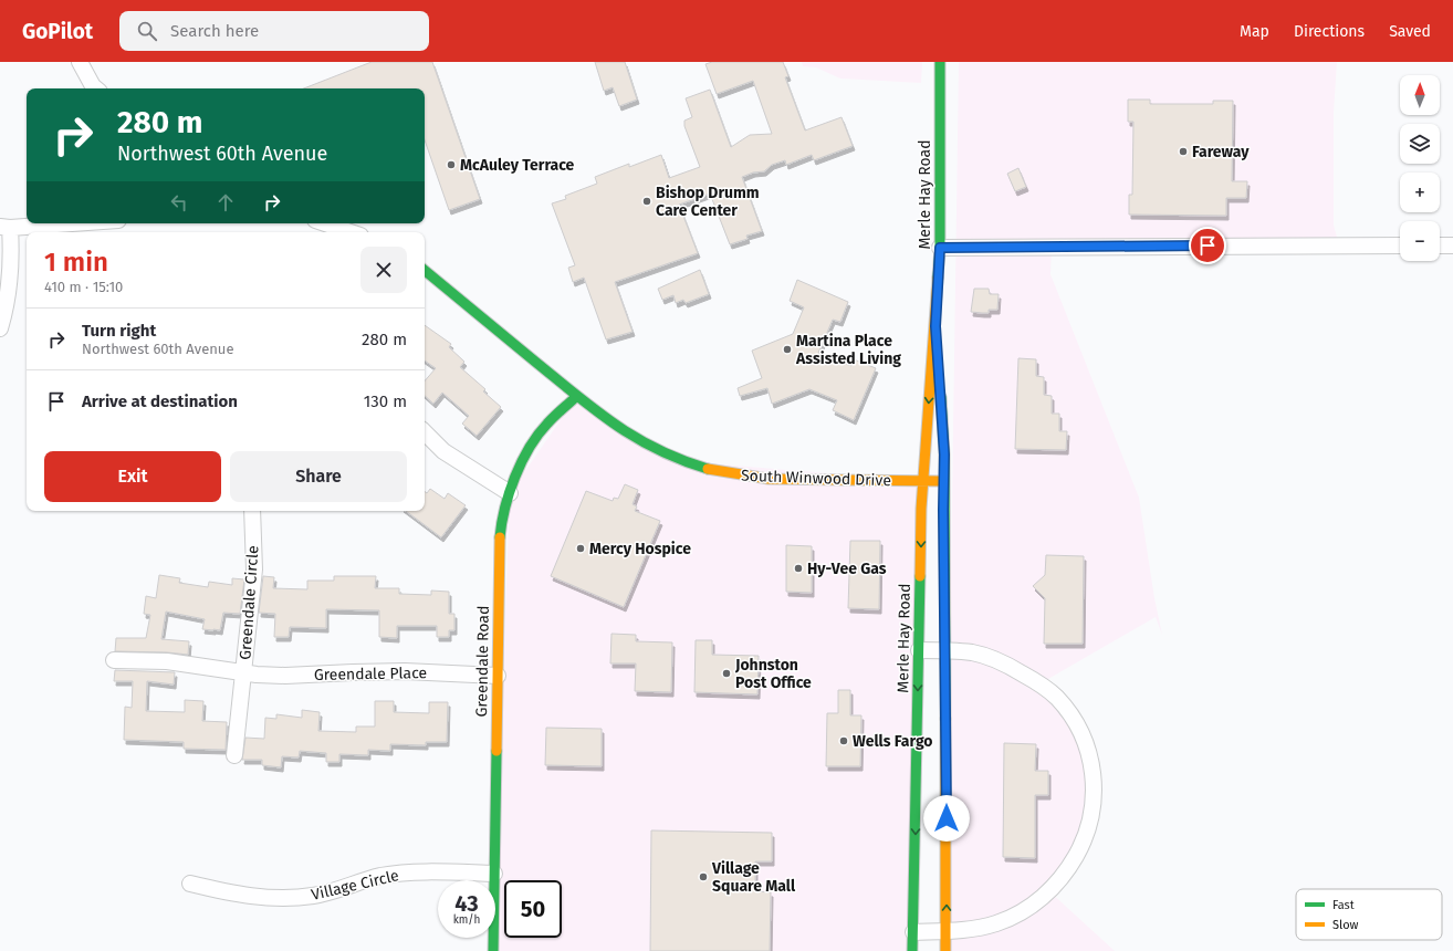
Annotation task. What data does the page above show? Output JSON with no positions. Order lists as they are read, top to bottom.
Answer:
{
  "streets": {
    "main road": ["Merle Hay Road", "South Winwood Drive", "Greendale Road"],
    "street": ["Greendale Circle", "Greendale Place", "Village Circle"]
  },
  "crossings": [
    ["Merle Hay Road", "South Winwood Drive"],
    ["South Winwood Drive", "Greendale Road"],
    ["Greendale Circle", "Greendale Place"],
    ["Greendale Road", "Greendale Place"],
    ["Greendale Road", "Village Circle"]
  ],
  "places": [
    "Fareway",
    "McAuley Terrace",
    "Bishop Drumm Care Center",
    "Martina Place Assisted Living",
    "Mercy Hospice",
    "Hy-Vee Gas",
    "Johnston Post Office",
    "Wells Fargo",
    "Village Square Mall"
  ],
  "legend": ["Fast", "Slow"],
  "north": "top",
  "page": {
    "header": "GoPilot",
    "search": "Search here",
    "nav": ["Map", "Directions", "Saved"],
    "map_buttons": ["+", "−"],
    "turn": ["280 m", "Northwest 60th Avenue"],
    "heading": ["1 min", "410 m · 15:10"],
    "list": [
      {
        "name": "Turn right",
        "note": "Northwest 60th Avenue",
        "value": "280 m"
      },
      {
        "name": "Arrive at destination",
        "value": "130 m"
      }
    ],
    "buttons": ["Exit", "Share"],
    "speed": "43 km/h",
    "limit": "50"
  }
}
